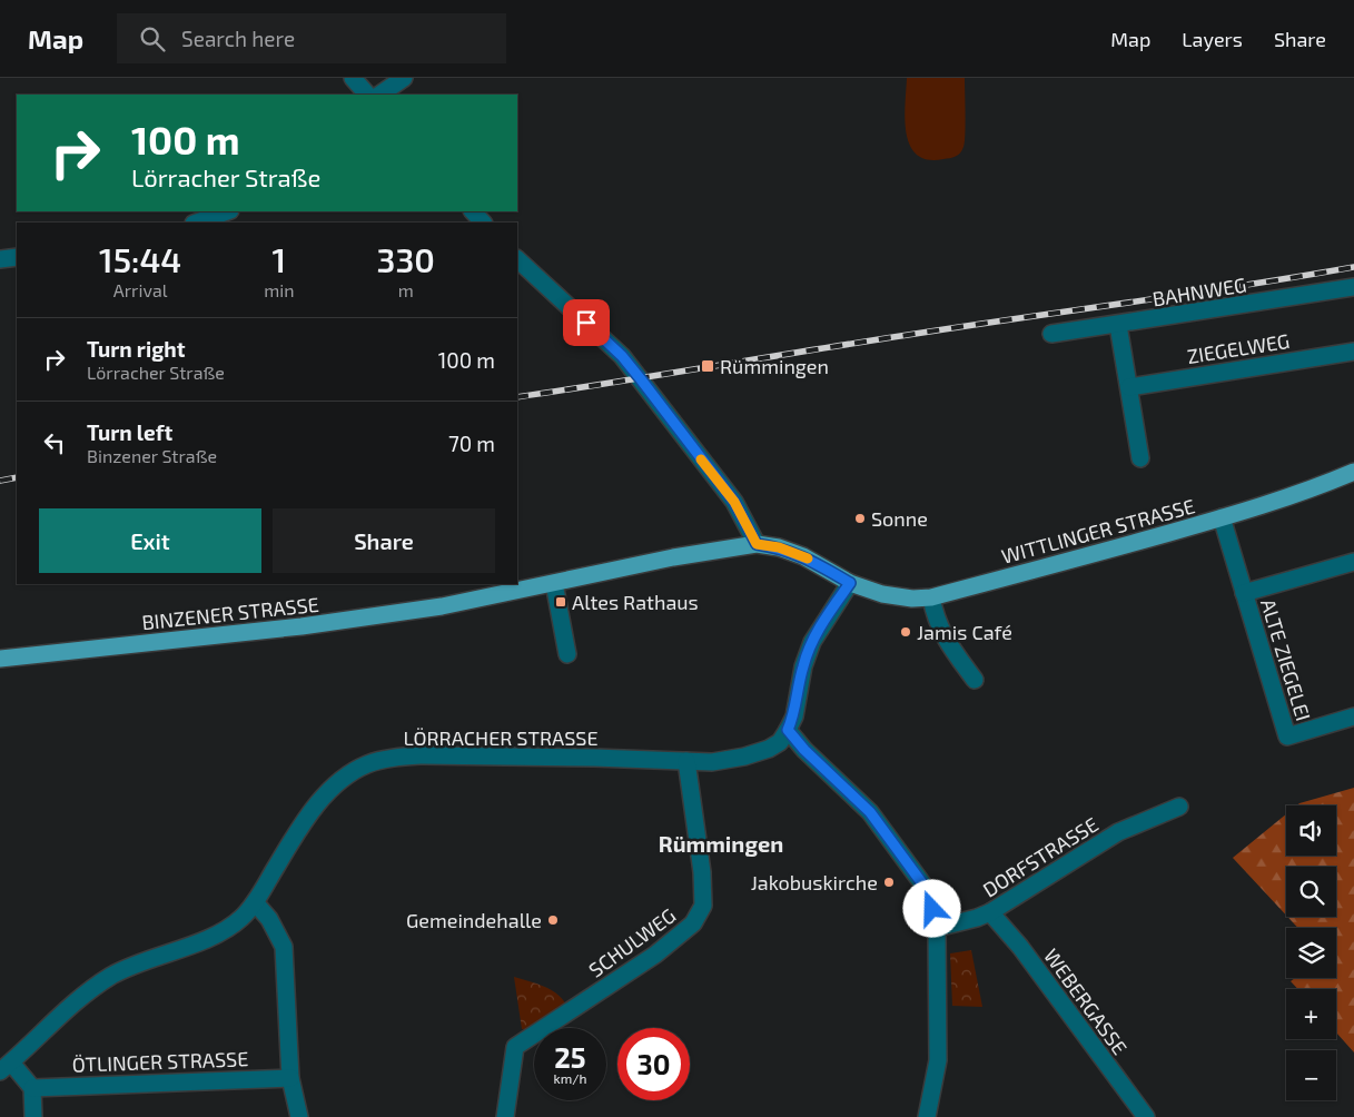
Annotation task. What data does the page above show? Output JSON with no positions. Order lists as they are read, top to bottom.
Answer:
{
  "streets": {
    "main road": ["WITTLINGER STRASSE", "BINZENER STRASSE"],
    "street": [
      "BAHNWEG",
      "ZIEGELWEG",
      "ALTE ZIEGELEI",
      "LÖRRACHER STRASSE",
      "DORFSTRASSE",
      "SCHULWEG",
      "WEBERGASSE",
      "ÖTLINGER STRASSE"
    ]
  },
  "crossings": [
    ["WITTLINGER STRASSE", "BINZENER STRASSE"],
    ["WITTLINGER STRASSE", "ALTE ZIEGELEI"],
    ["WITTLINGER STRASSE", "LÖRRACHER STRASSE"],
    ["BINZENER STRASSE", "LÖRRACHER STRASSE"],
    ["LÖRRACHER STRASSE", "SCHULWEG"],
    ["DORFSTRASSE", "WEBERGASSE"]
  ],
  "districts": ["Rümmingen"],
  "places": {
    "transit": ["Rümmingen", "Altes Rathaus"],
    "other": [
      "Sonne",
      "Jamis Café",
      "Jakobuskirche",
      "Gemeindehalle"
    ]
  },
  "page": {
    "header": "Map",
    "search": "Search here",
    "nav": ["Map", "Layers", "Share"],
    "turn": ["100 m", "Lörracher Straße"],
    "eta": [
      "15:44",
      "Arrival",
      "1",
      "min",
      "330",
      "m"
    ],
    "list": [
      {
        "name": "Turn right",
        "note": "Lörracher Straße",
        "value": "100 m"
      },
      {
        "name": "Turn left",
        "note": "Binzener Straße",
        "value": "70 m"
      }
    ],
    "buttons": ["Exit", "Share"],
    "map_buttons": ["+", "−"],
    "speed": "25 km/h",
    "limit": "30"
  }
}
